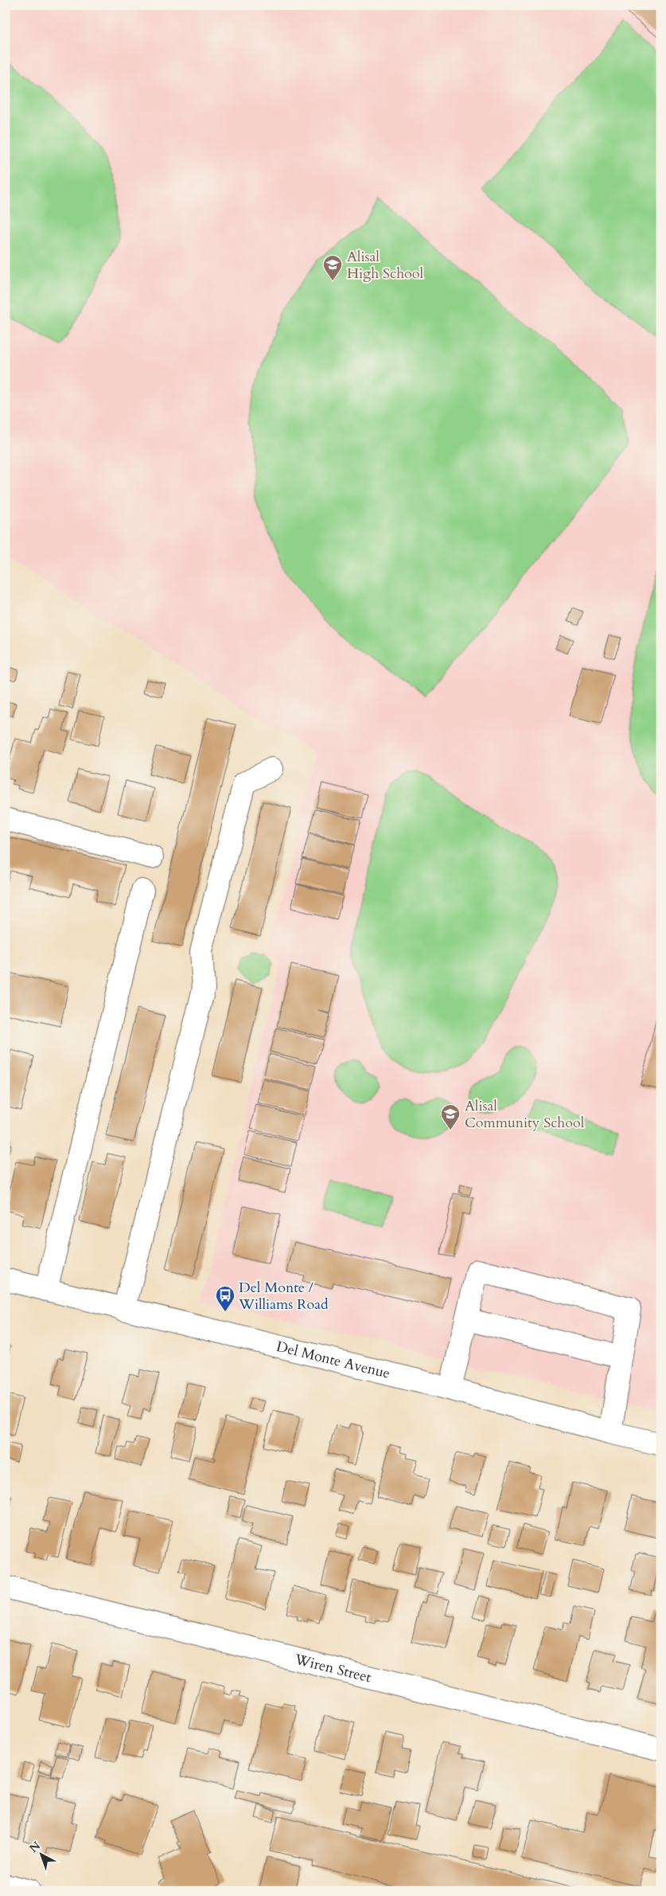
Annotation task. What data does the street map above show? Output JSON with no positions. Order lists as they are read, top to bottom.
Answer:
{
  "streets": {
    "street": ["Del Monte Avenue", "Wiren Street"]
  },
  "places": {
    "school or university": ["Alisal High School", "Alisal Community School"],
    "bus stop": ["Del Monte / Williams Road"]
  },
  "north": "top left"
}
